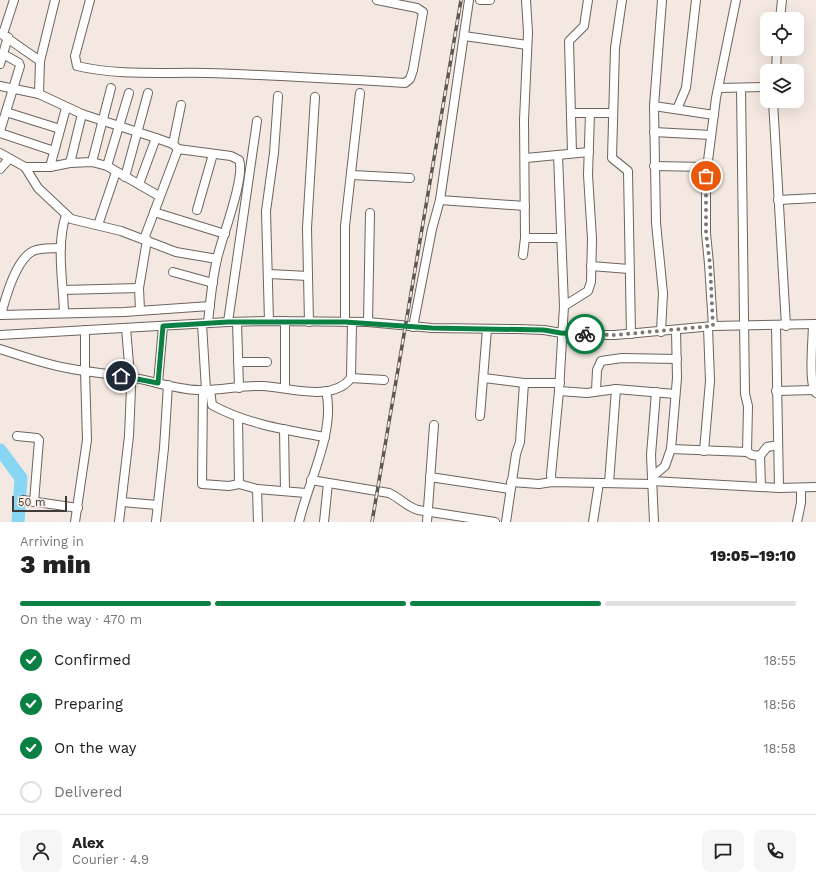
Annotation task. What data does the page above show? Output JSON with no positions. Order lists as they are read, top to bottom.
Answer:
{
  "scale_bar": "50 m",
  "page": {
    "scale": "50 m",
    "heading": ["3 min", "Arriving in", "19:05–19:10"],
    "panel": ["Alex", "Courier · 4.9"],
    "bar": "On the way · 470 m",
    "list": [
      ["Confirmed", "18:55"],
      ["Preparing", "18:56"],
      ["On the way", "18:58"],
      "Delivered"
    ]
  }
}
